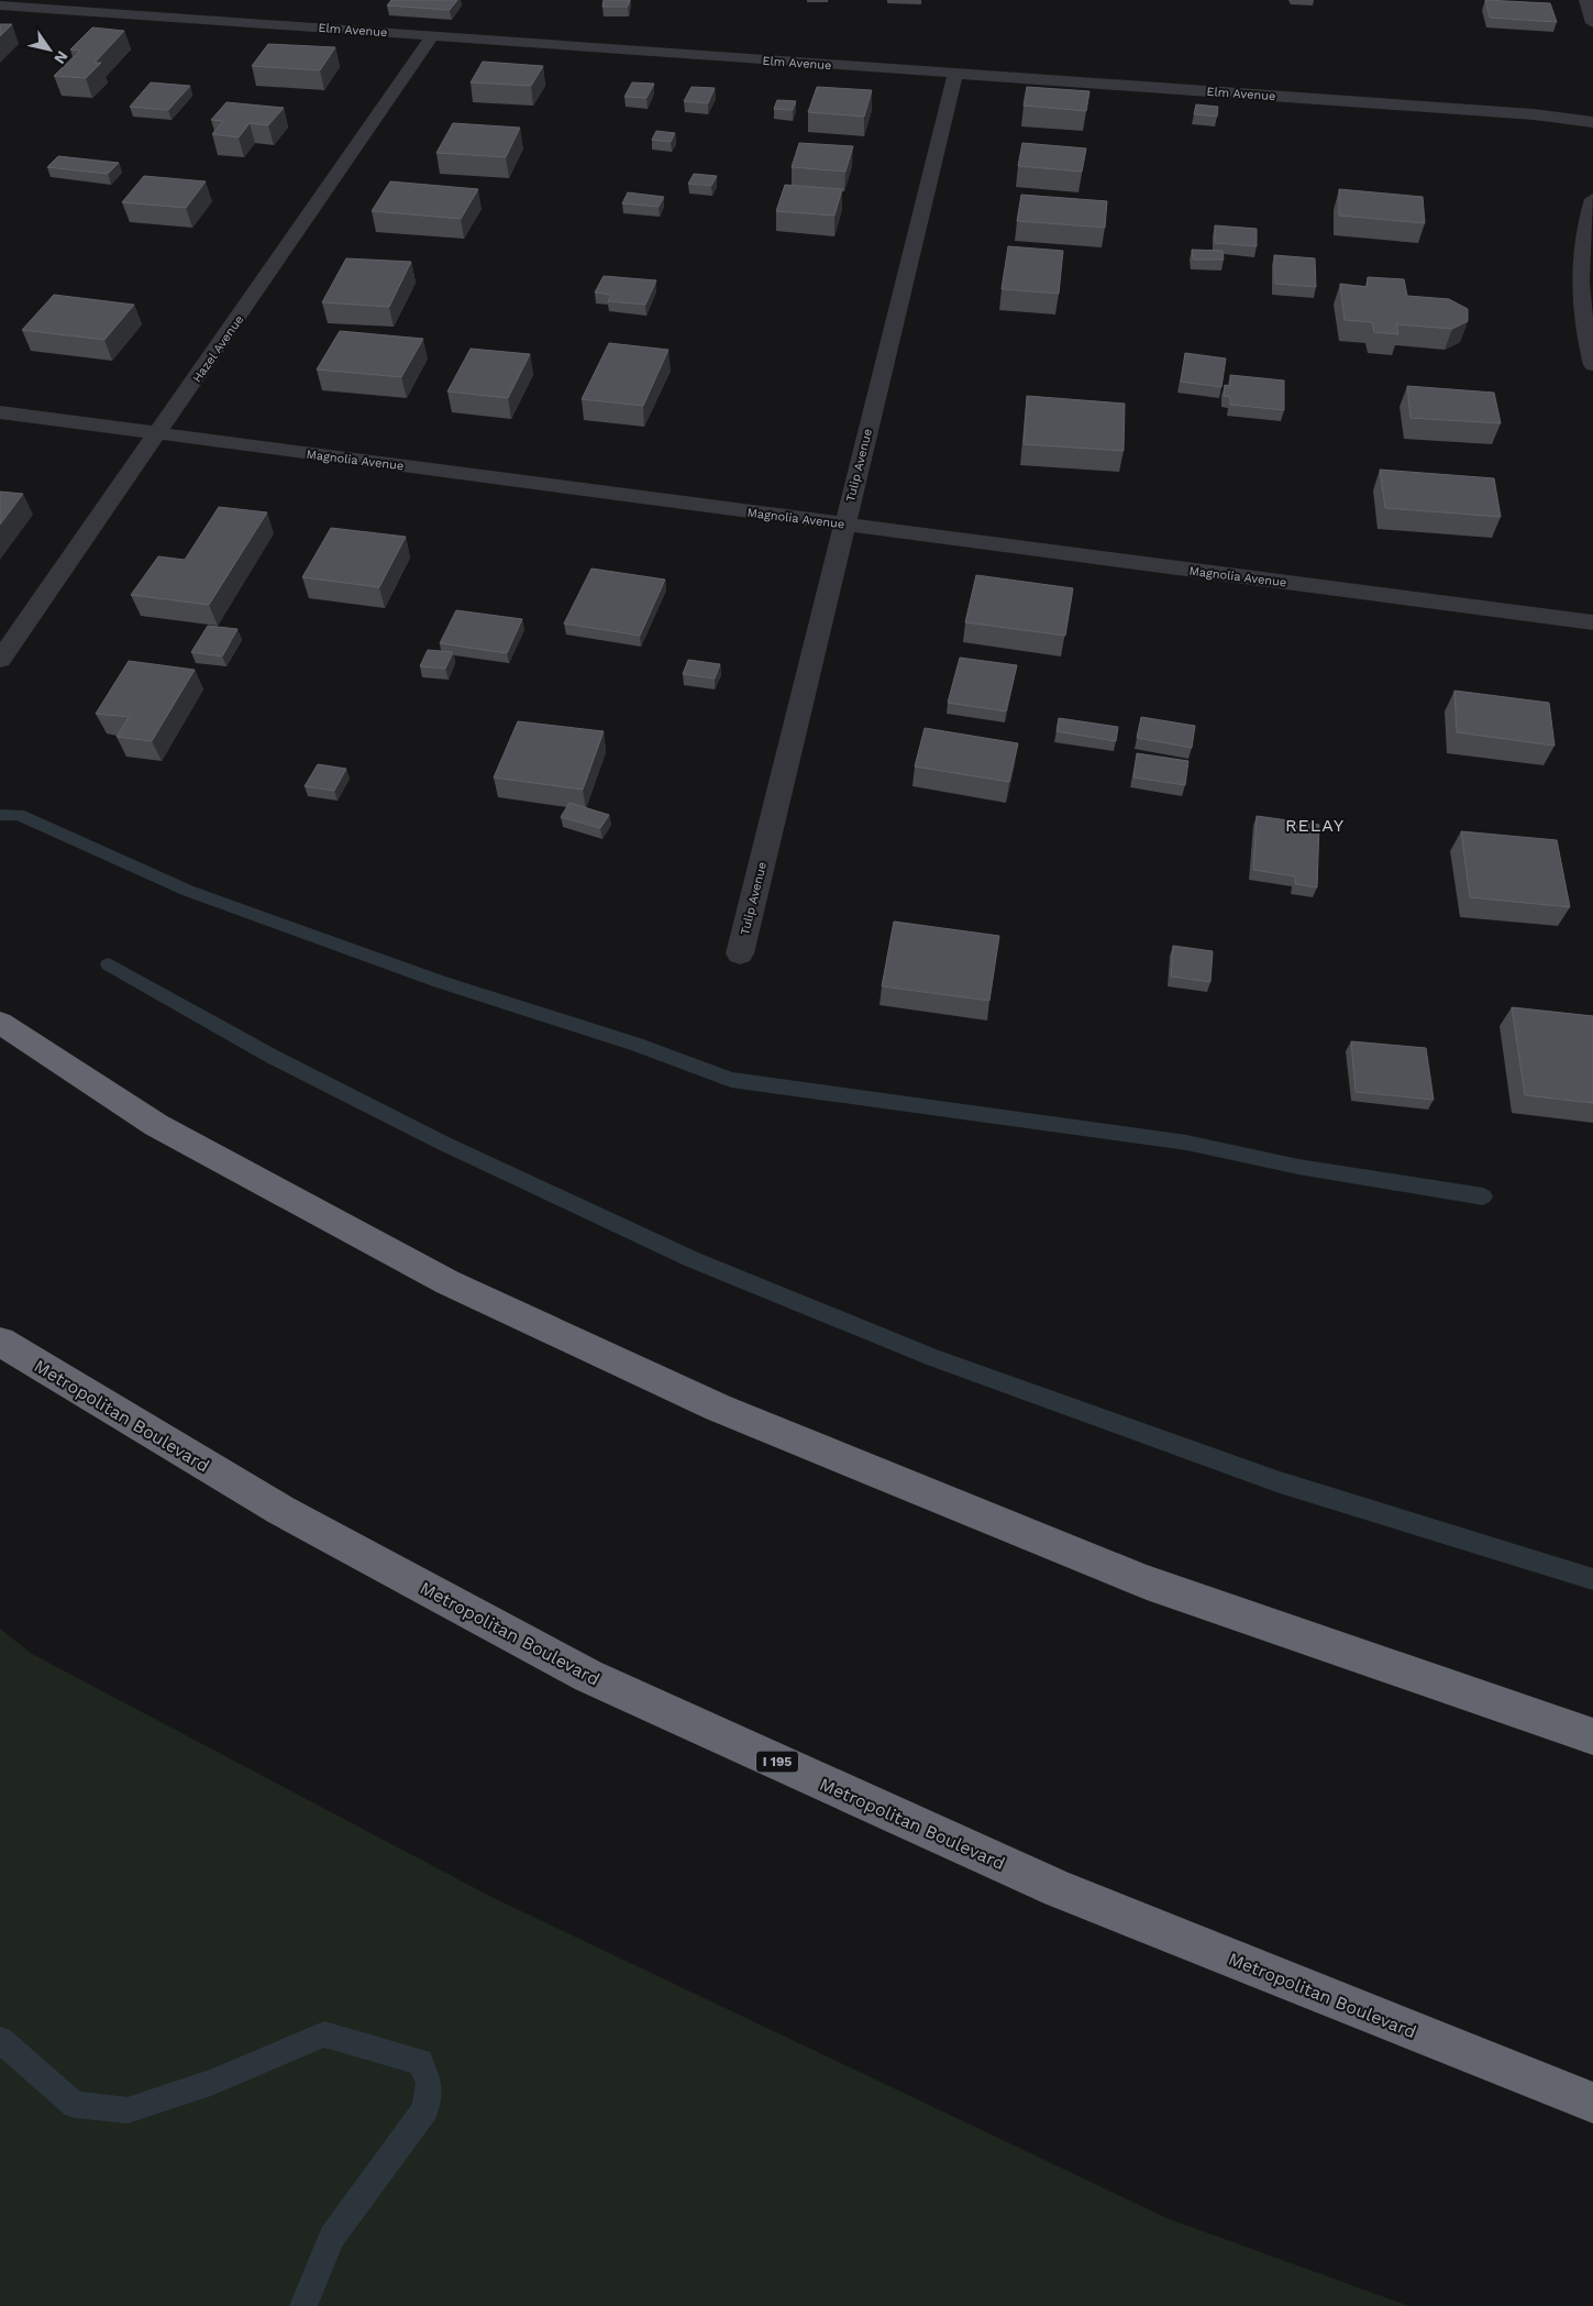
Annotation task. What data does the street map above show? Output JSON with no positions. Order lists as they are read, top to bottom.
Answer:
{
  "streets": {
    "highway": ["Metropolitan Boulevard", "I 195"],
    "street": [
      "Elm Avenue",
      "Hazel Avenue",
      "Magnolia Avenue",
      "Tulip Avenue"
    ]
  },
  "crossings": [
    ["Elm Avenue", "Hazel Avenue"],
    ["Elm Avenue", "Tulip Avenue"],
    ["Hazel Avenue", "Magnolia Avenue"],
    ["Magnolia Avenue", "Tulip Avenue"]
  ],
  "districts": ["RELAY"],
  "north": "bottom right"
}
